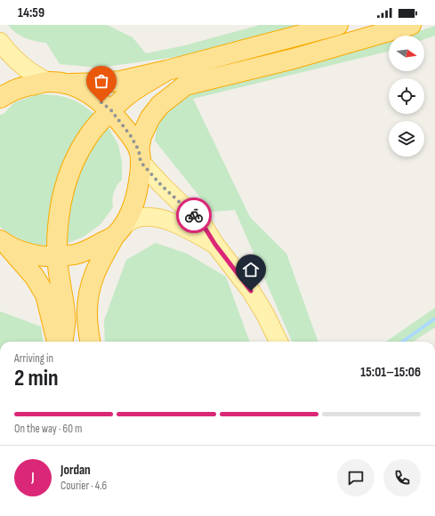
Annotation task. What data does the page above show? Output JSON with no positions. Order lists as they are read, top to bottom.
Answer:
{
  "north": "right",
  "page": {
    "status": "14:59",
    "heading": ["2 min", "Arriving in", "15:01–15:06"],
    "panel": ["Jordan", "Courier · 4.6"],
    "bar": "On the way · 60 m",
    "round": "J"
  }
}
